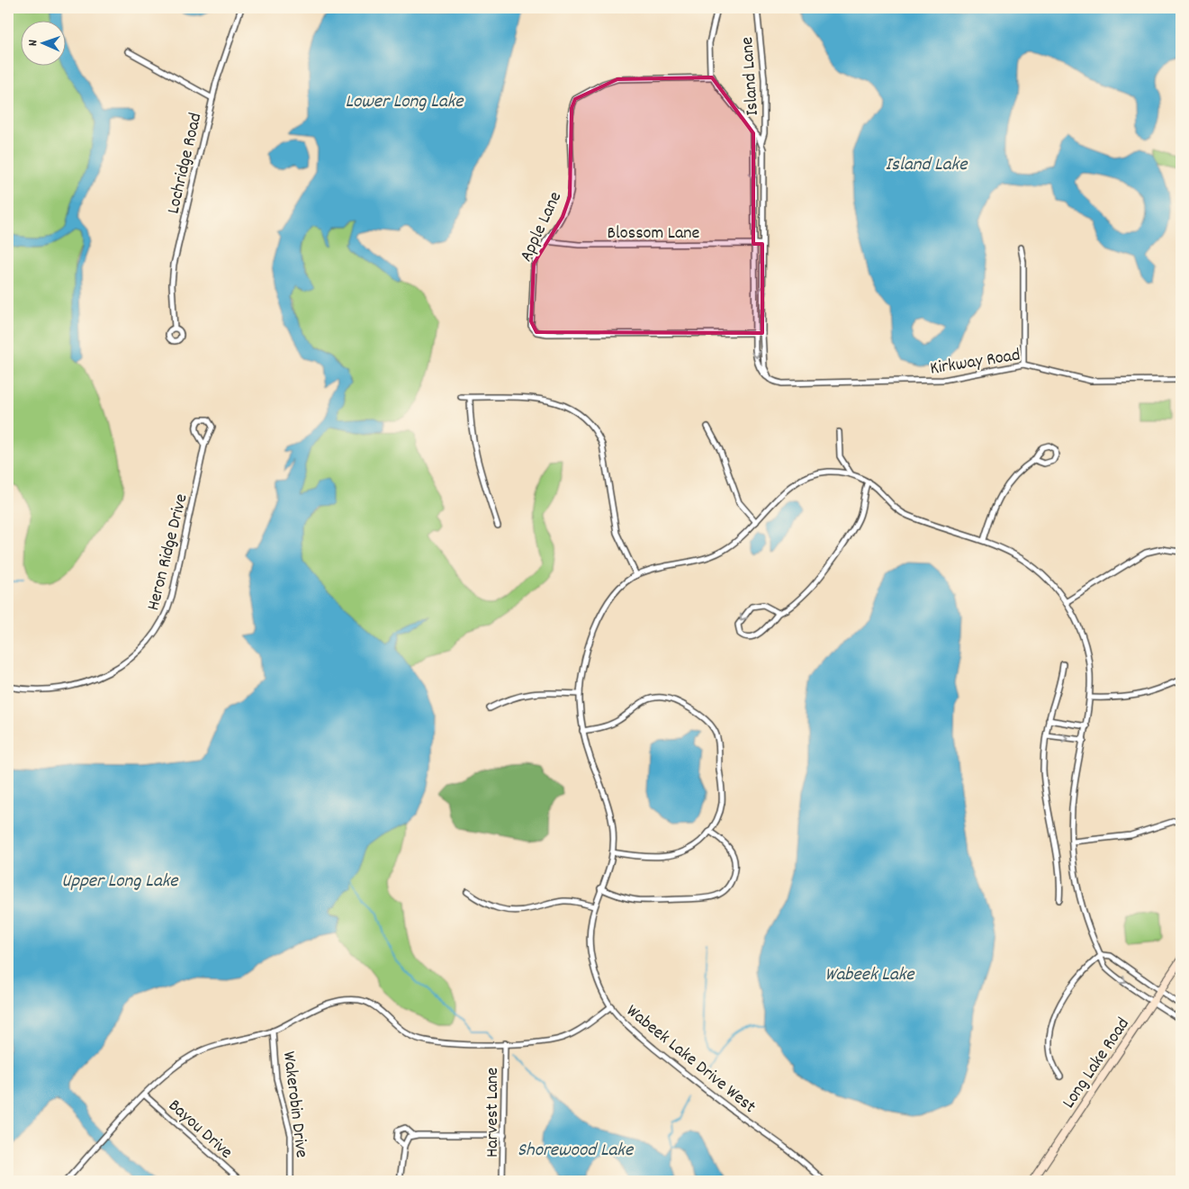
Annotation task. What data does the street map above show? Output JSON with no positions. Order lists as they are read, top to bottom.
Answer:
{
  "streets": {
    "main road": ["Long Lake Road"],
    "street": [
      "Island Lane",
      "Lochridge Road",
      "Apple Lane",
      "Blossom Lane",
      "Kirkway Road",
      "Heron Ridge Drive",
      "Wabeek Lake Drive West",
      "Wakerobin Drive",
      "Harvest Lane",
      "Bayou Drive"
    ]
  },
  "crossings": [
    ["Apple Lane", "Blossom Lane"]
  ],
  "water": [
    "Lower Long Lake",
    "Island Lake",
    "Upper Long Lake",
    "Wabeek Lake",
    "Shorewood Lake"
  ],
  "north": "left"
}
